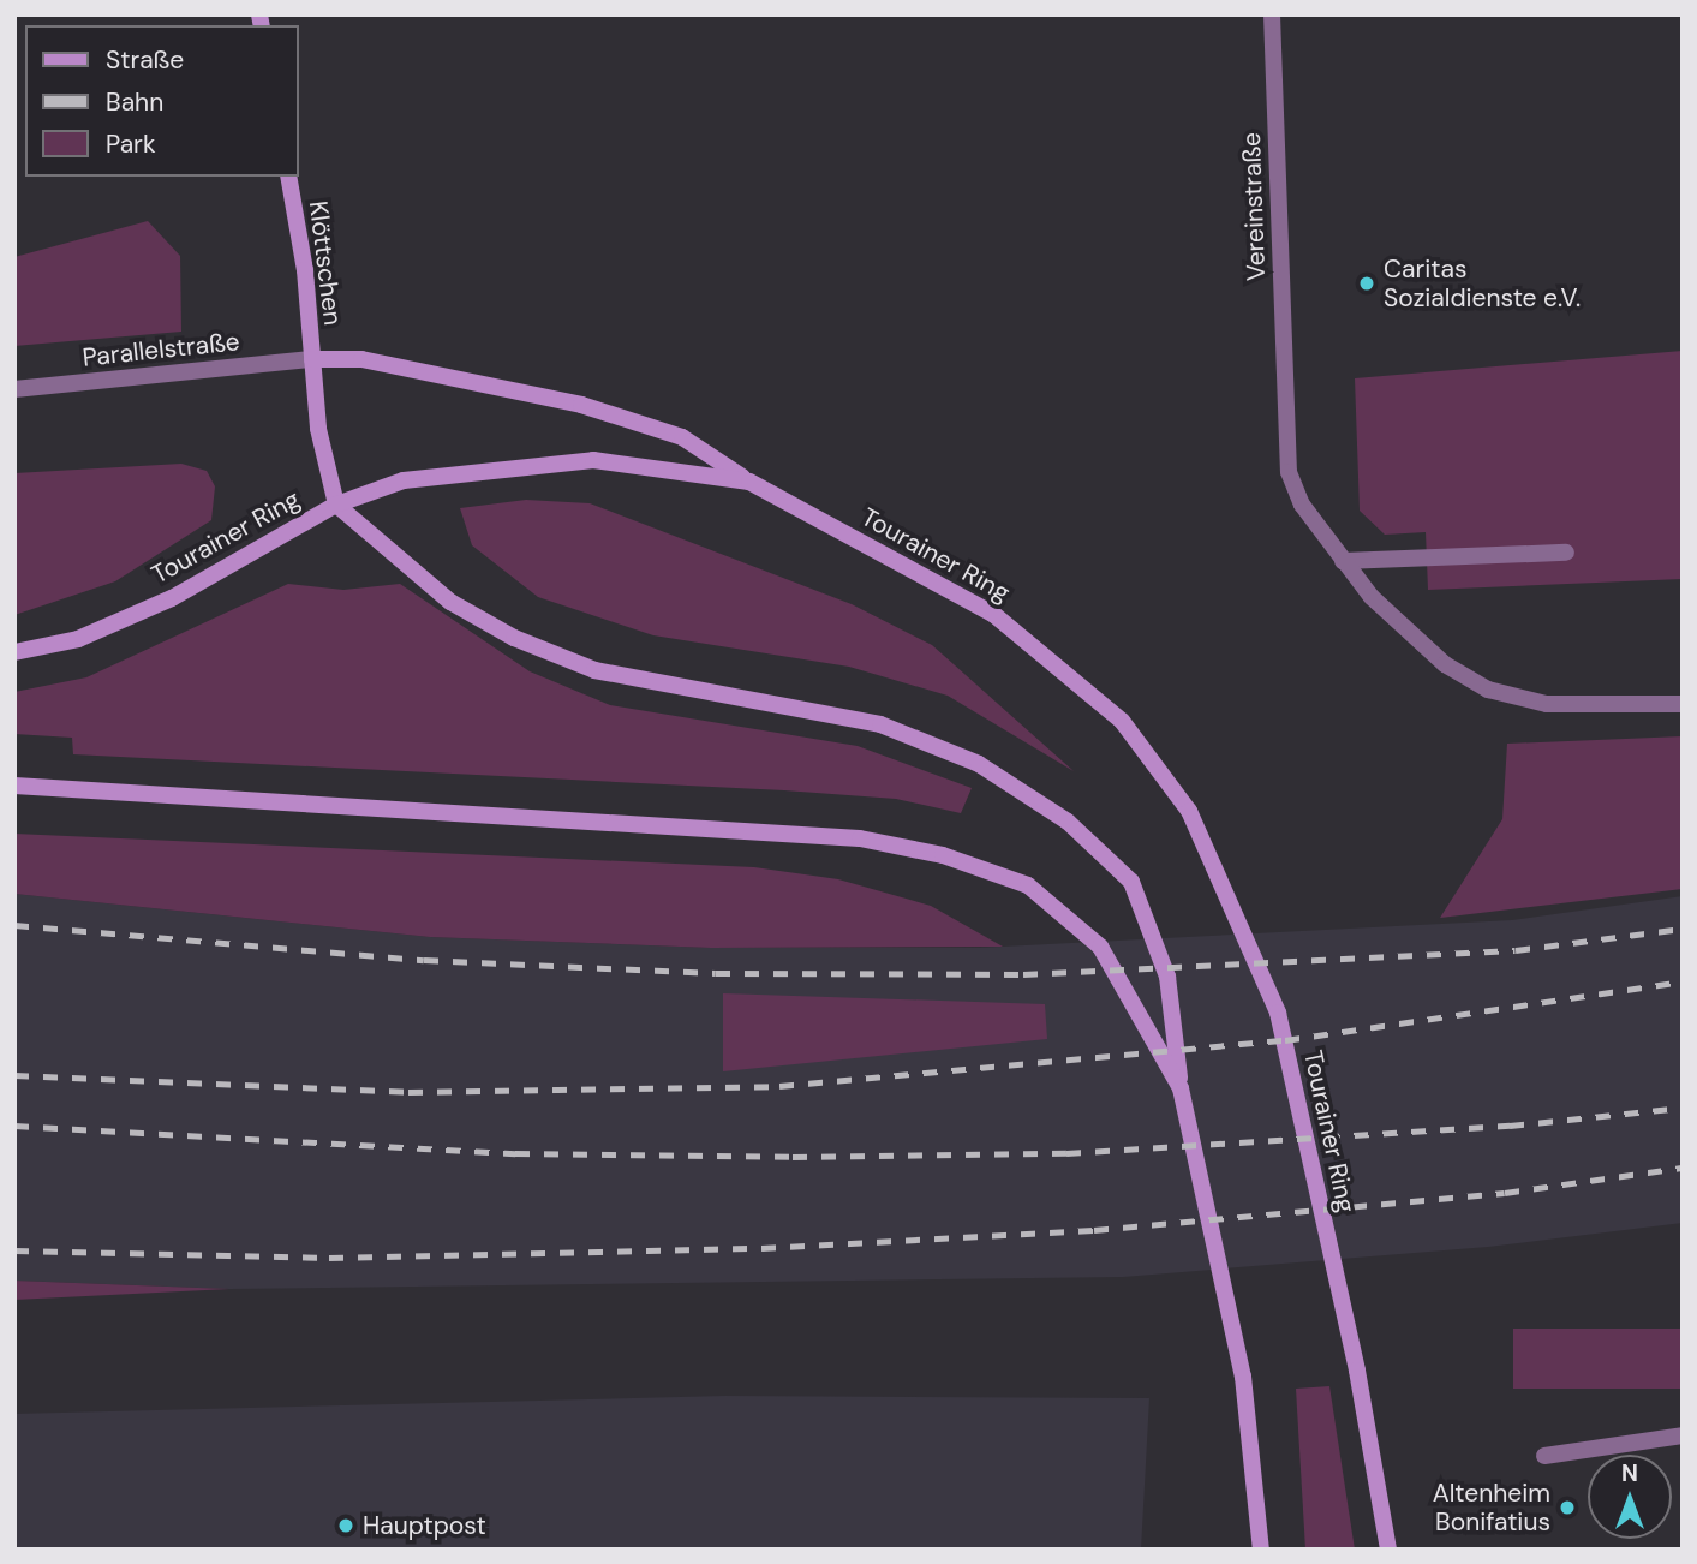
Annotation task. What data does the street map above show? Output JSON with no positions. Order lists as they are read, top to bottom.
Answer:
{
  "streets": {
    "main road": ["Klöttschen", "Tourainer Ring"],
    "street": ["Vereinstraße", "Parallelstraße"]
  },
  "crossings": [
    ["Klöttschen", "Parallelstraße"],
    ["Klöttschen", "Tourainer Ring"]
  ],
  "places": ["Caritas Sozialdienste e.V.", "Altenheim Bonifatius", "Hauptpost"],
  "legend": ["Straße", "Bahn", "Park"],
  "north": "top"
}
